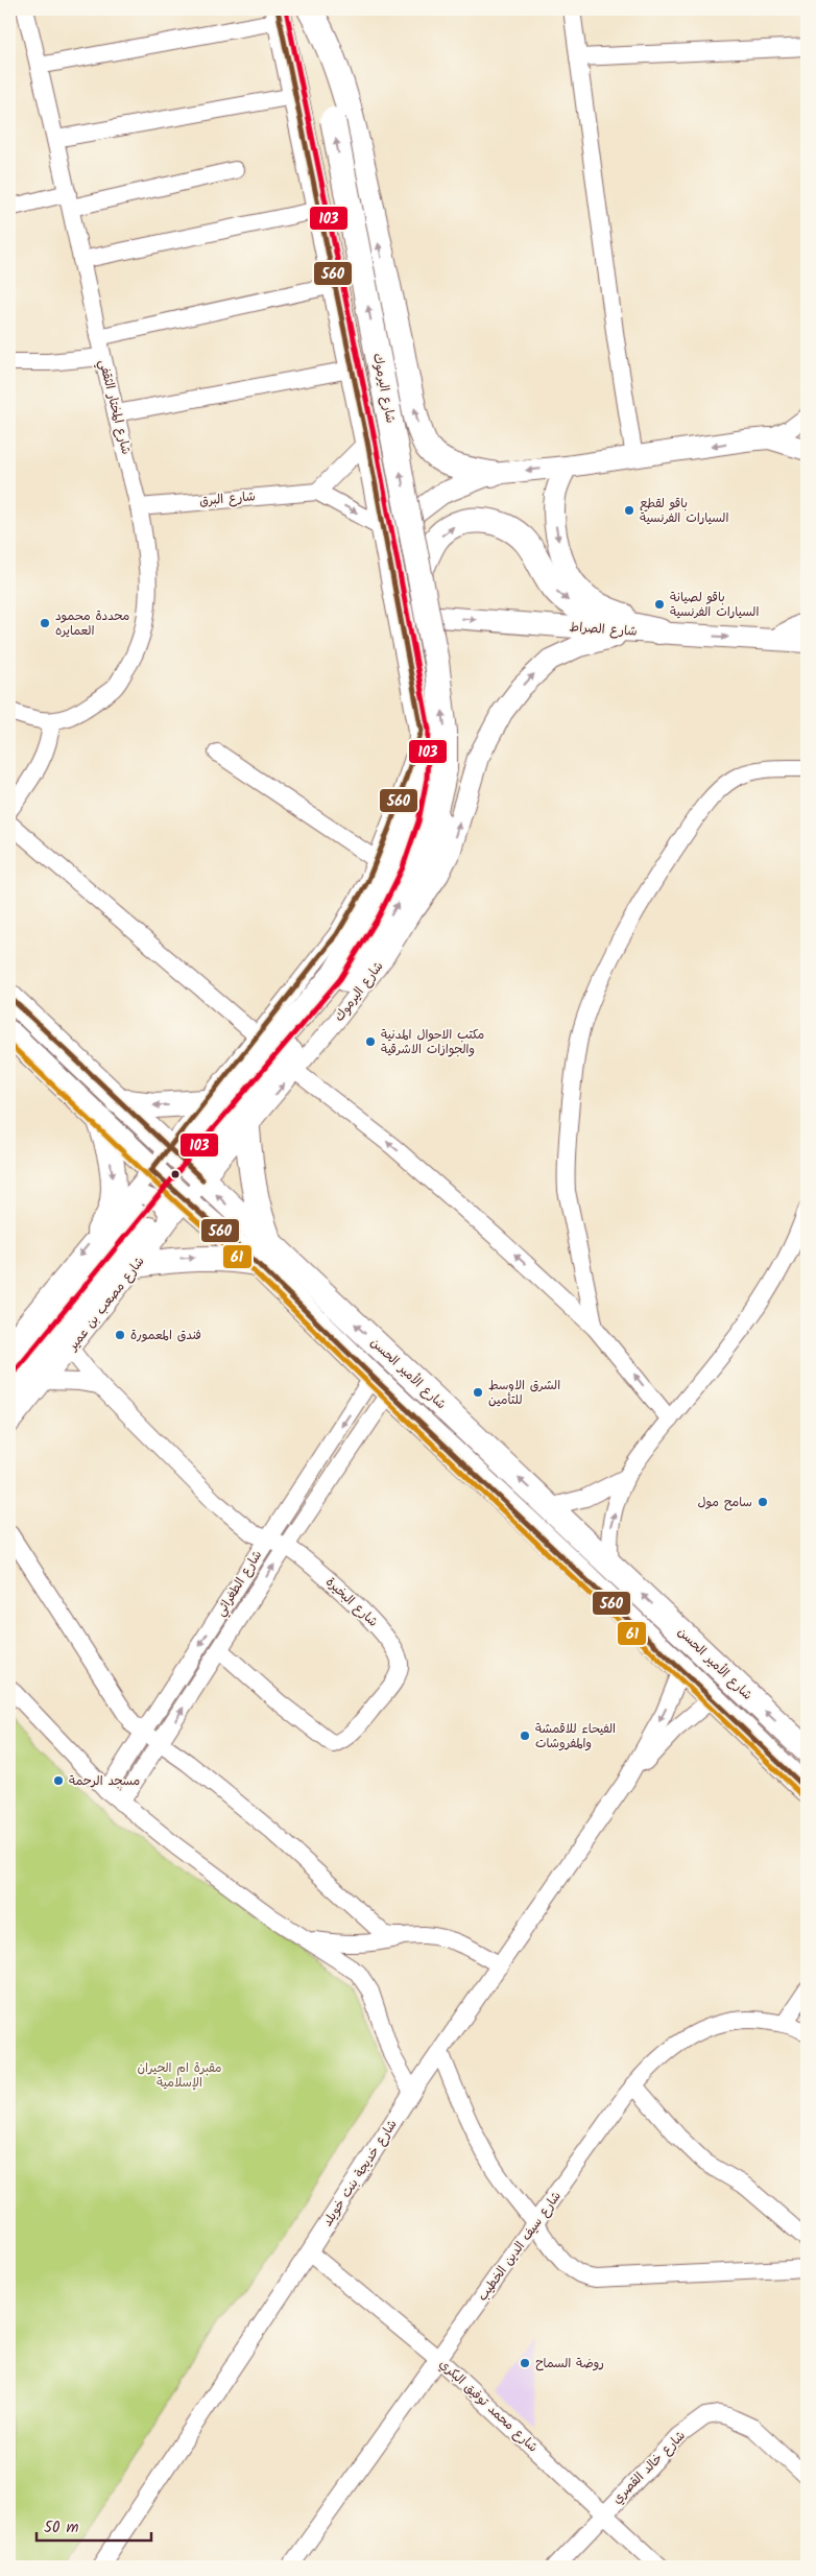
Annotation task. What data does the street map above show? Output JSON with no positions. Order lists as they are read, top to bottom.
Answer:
{
  "streets": {
    "highway": ["شارع اليرموك", "شارع مصعب بن عمير", "شارع الأمير الحسن"],
    "main road": ["شارع الصراط"],
    "street": [
      "شارع المختار الثقفي",
      "شارع البرق",
      "شارع الطغرائي",
      "شارع البخيرة",
      "شارع خديجة بنت خويلد",
      "شارع سيف الدين الخطيب",
      "شارع محمد توفيق البكري",
      "شارع خالد القصري"
    ]
  },
  "crossings": [
    ["شارع اليرموك", "شارع الصراط"],
    ["شارع اليرموك", "شارع مصعب بن عمير"],
    ["شارع اليرموك", "شارع الأمير الحسن"],
    ["شارع المختار الثقفي", "شارع البرق"],
    ["شارع مصعب بن عمير", "شارع الأمير الحسن"],
    ["شارع مصعب بن عمير", "شارع البخيرة"],
    ["شارع الأمير الحسن", "شارع الطغرائي"],
    ["شارع الأمير الحسن", "شارع خديجة بنت خويلد"],
    ["شارع الطغرائي", "شارع البخيرة"],
    ["شارع خديجة بنت خويلد", "شارع محمد توفيق البكري"],
    ["شارع سيف الدين الخطيب", "شارع محمد توفيق البكري"],
    ["شارع محمد توفيق البكري", "شارع خالد القصري"]
  ],
  "parks": ["مقبرة ام الحيران الإسلامية"],
  "places": [
    "باقو لقطع السيارات الفرنسية",
    "باقو لصيانة السيارات الفرنسية",
    "محددة محمود العمايره",
    "مكتب الاحوال المدنية والجوازات الاشرقية",
    "فندق المعمورة",
    "الشرق الاوسط للتأمين",
    "سامح مول",
    "الفيحاء للاقمشة والمفروشات",
    "مسجد الرحمة",
    "روضة السماح"
  ],
  "lines": ["transit line 560", "transit line 103", "transit line 61"],
  "scale_bar": "50 m"
}
